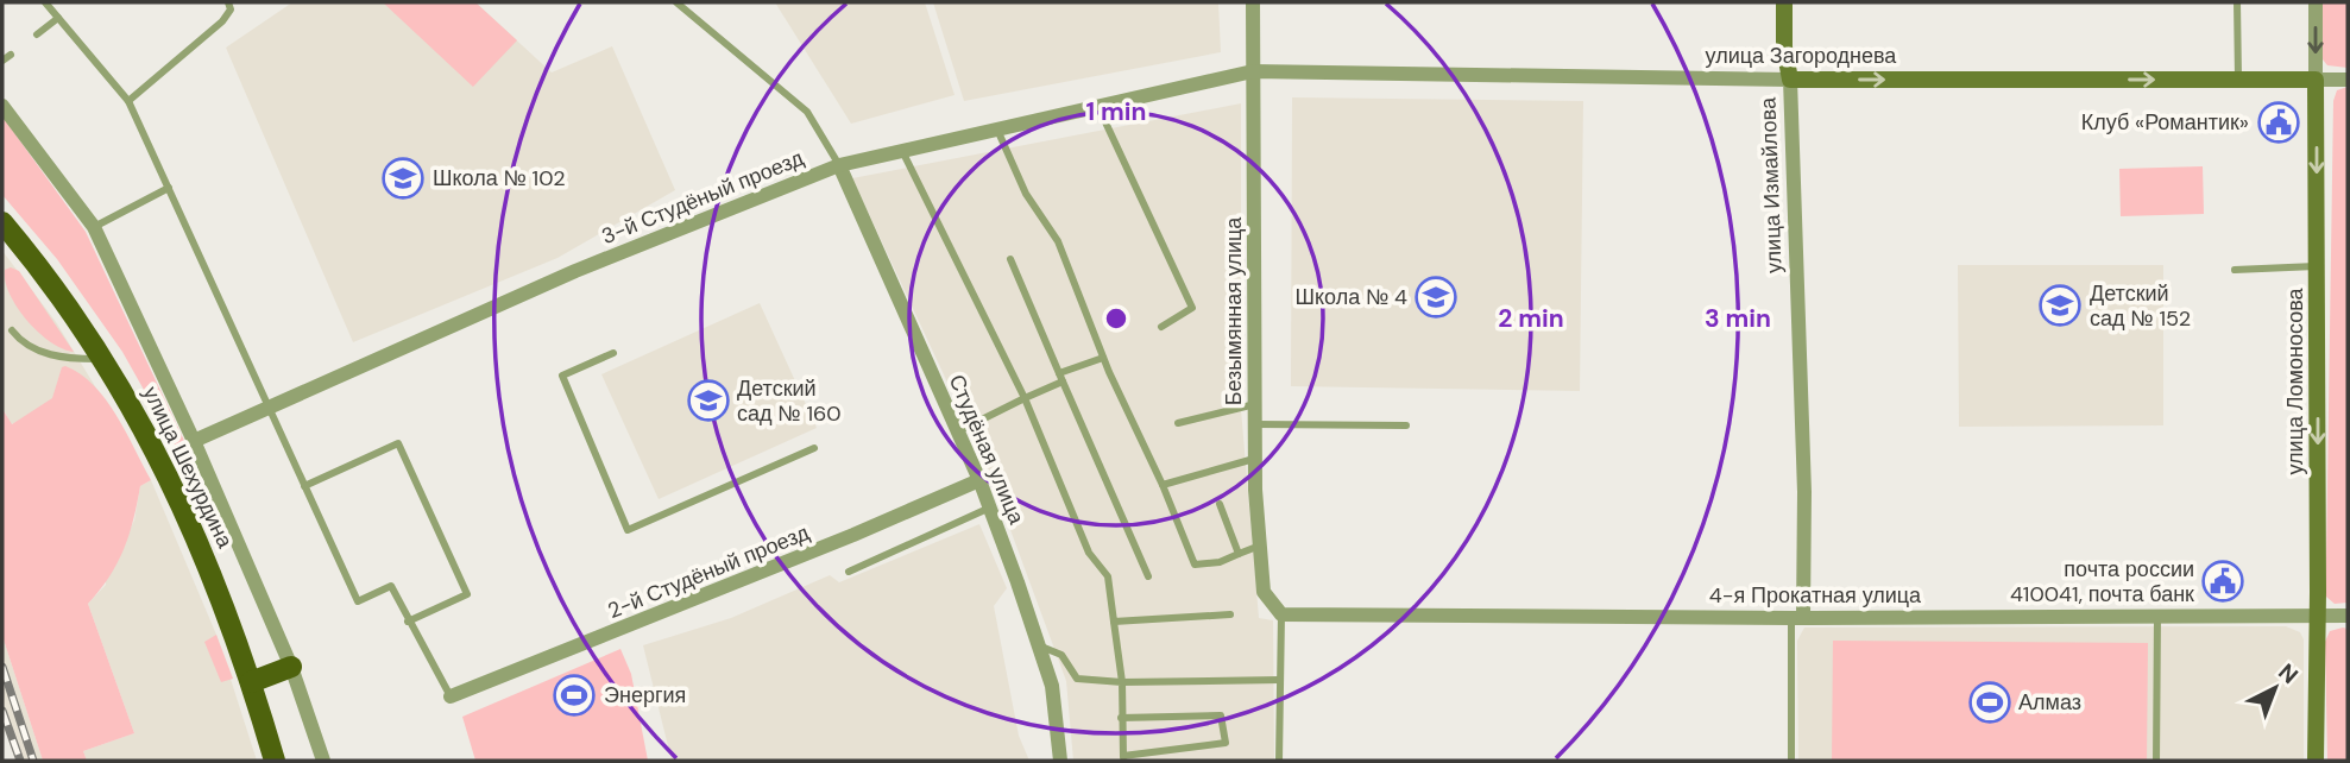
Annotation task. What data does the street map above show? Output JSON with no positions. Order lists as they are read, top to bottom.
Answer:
{
  "streets": {
    "main road": ["улица Шехурдина"],
    "street": [
      "улица Загороднева",
      "улица Измайлова",
      "3-й Студёный проезд",
      "Безымянная улица",
      "улица Ломоносова",
      "Студёная улица",
      "2-й Студёный проезд",
      "4-я Прокатная улица"
    ]
  },
  "crossings": [
    ["улица Загороднева", "улица Измайлова"],
    ["улица Загороднева", "3-й Студёный проезд"],
    ["улица Загороднева", "Безымянная улица"],
    ["улица Загороднева", "улица Ломоносова"],
    ["улица Измайлова", "4-я Прокатная улица"],
    ["3-й Студёный проезд", "Безымянная улица"],
    ["3-й Студёный проезд", "Студёная улица"],
    ["Безымянная улица", "4-я Прокатная улица"],
    ["улица Ломоносова", "4-я Прокатная улица"],
    ["Студёная улица", "2-й Студёный проезд"]
  ],
  "one_way": ["улица Загороднева", "улица Ломоносова"],
  "places": {
    "public building": ["Клуб «Романтик»", "почта россии 410041, почта банк"],
    "school or university": [
      "Школа № 102",
      "Школа № 4",
      "Детский сад № 152",
      "Детский сад № 160"
    ],
    "sports": ["Энергия", "Алмаз"]
  },
  "north": "top right",
  "rings": ["1 min", "2 min", "3 min"]
}
